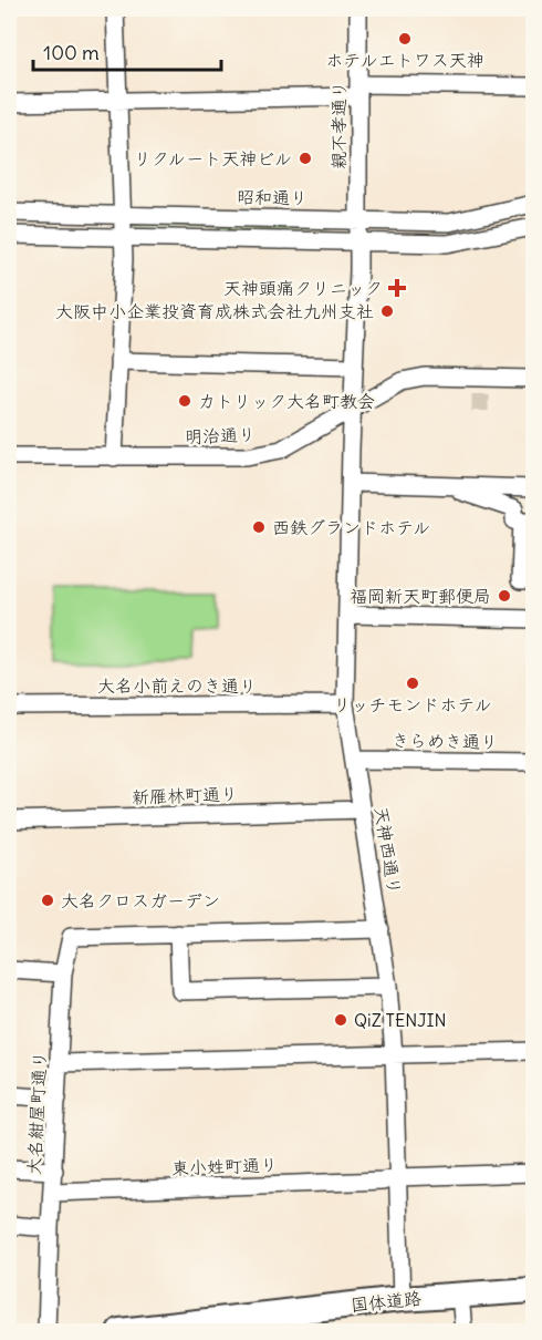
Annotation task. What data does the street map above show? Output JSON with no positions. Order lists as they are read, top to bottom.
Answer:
{
  "streets": {
    "highway": ["国体道路"],
    "street": [
      "親不孝通り",
      "昭和通り",
      "明治通り",
      "大名小前えのき通り",
      "きらめき通り",
      "新雁林町通り",
      "天神西通り",
      "大名紺屋町通り",
      "東小姓町通り"
    ]
  },
  "crossings": [
    ["親不孝通り", "昭和通り"],
    ["親不孝通り", "天神西通り"],
    ["明治通り", "天神西通り"],
    ["大名小前えのき通り", "天神西通り"],
    ["きらめき通り", "天神西通り"],
    ["新雁林町通り", "天神西通り"],
    ["天神西通り", "東小姓町通り"],
    ["天神西通り", "国体道路"],
    ["大名紺屋町通り", "東小姓町通り"]
  ],
  "places": {
    "other": [
      "ホテルエトワス天神",
      "リクルート天神ビル",
      "大阪中小企業投資育成株式会社九州支社",
      "カトリック大名町教会",
      "西鉄グランドホテル",
      "福岡新天町郵便局",
      "リッチモンドホテル",
      "大名クロスガーデン",
      "QiZ TENJIN"
    ],
    "health": ["天神頭痛クリニック"]
  },
  "scale_bar": "100 m"
}
